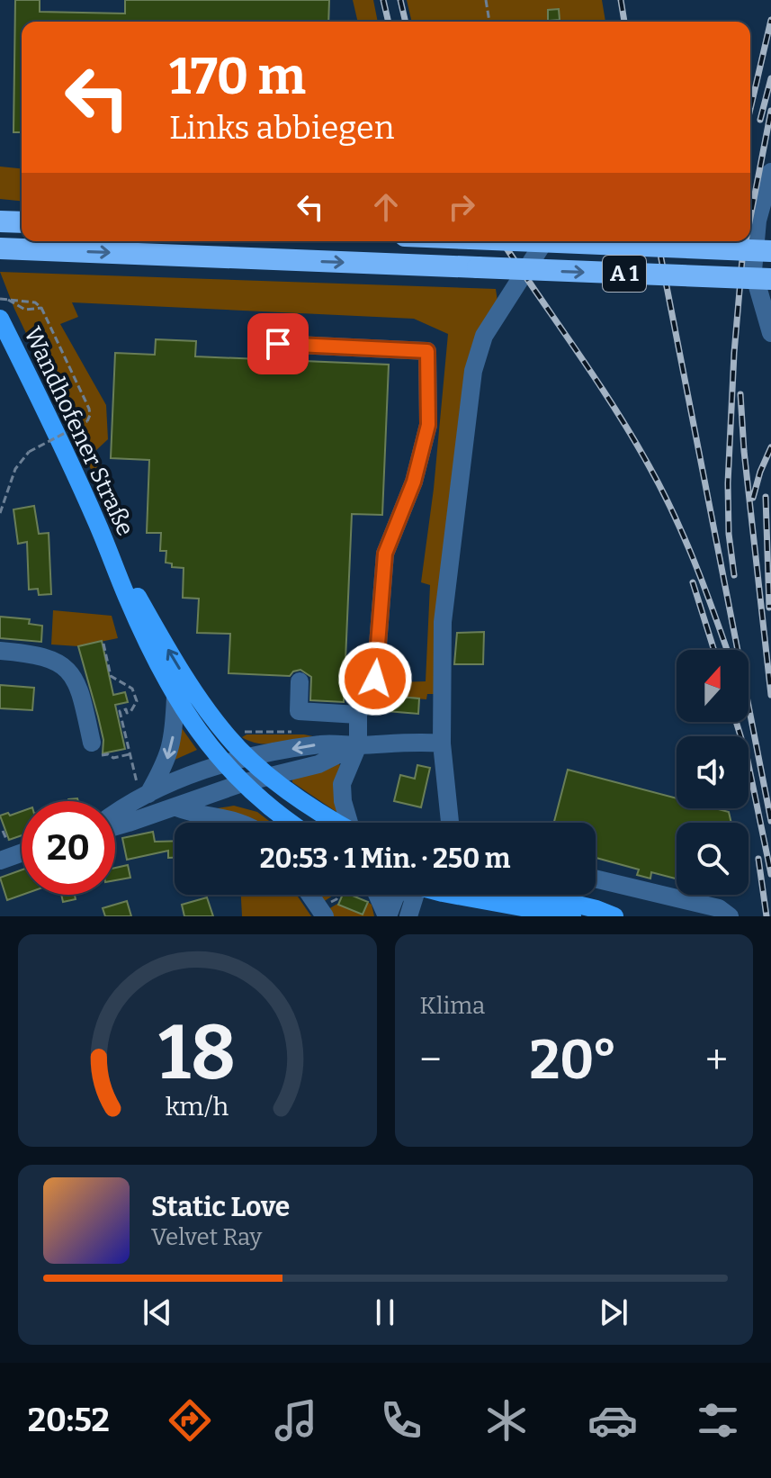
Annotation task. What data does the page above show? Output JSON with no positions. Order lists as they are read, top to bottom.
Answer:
{
  "streets": {
    "highway": ["A 1"],
    "main road": ["Wandhofener Straße"]
  },
  "north": "top",
  "page": {
    "turn": ["170 m", "Links abbiegen"],
    "limit": "20",
    "trip": "20:53 · 1 Min. · 250 m",
    "tile": "Klima",
    "heat": ["−", "20°", "+"],
    "song": ["Static Love", "Velvet Ray"],
    "tabs": "20:52",
    "gauge": ["18", "km/h"]
  }
}
